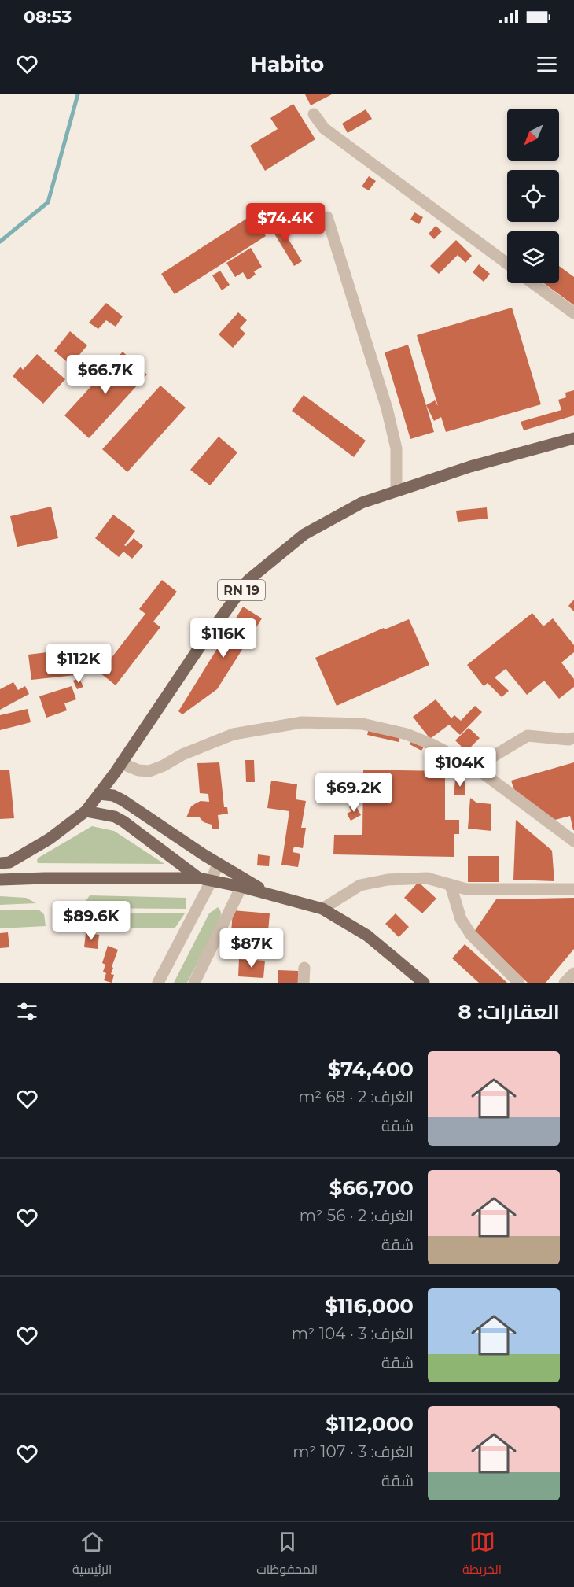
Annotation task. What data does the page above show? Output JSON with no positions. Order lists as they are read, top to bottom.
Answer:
{
  "streets": {
    "main road": ["RN 19"]
  },
  "north": "bottom left",
  "page": {
    "status": "08:53",
    "header": "Habito",
    "price": [
      "$74.4K",
      "$66.7K",
      "$116K",
      "$112K",
      "$104K",
      "$69.2K",
      "$89.6K",
      "$87K"
    ],
    "heading": "العقارات: 8",
    "list": [
      {
        "name": "$74,400",
        "note": "الغرف: 2 · 68 m² · شقة"
      },
      {
        "name": "$66,700",
        "note": "الغرف: 2 · 56 m² · شقة"
      },
      {
        "name": "$116,000",
        "note": "الغرف: 3 · 104 m² · شقة"
      },
      {
        "name": "$112,000",
        "note": "الغرف: 3 · 107 m² · شقة"
      }
    ],
    "tabs": ["الخريطة", "المحفوظات", "الرئيسية"]
  }
}
